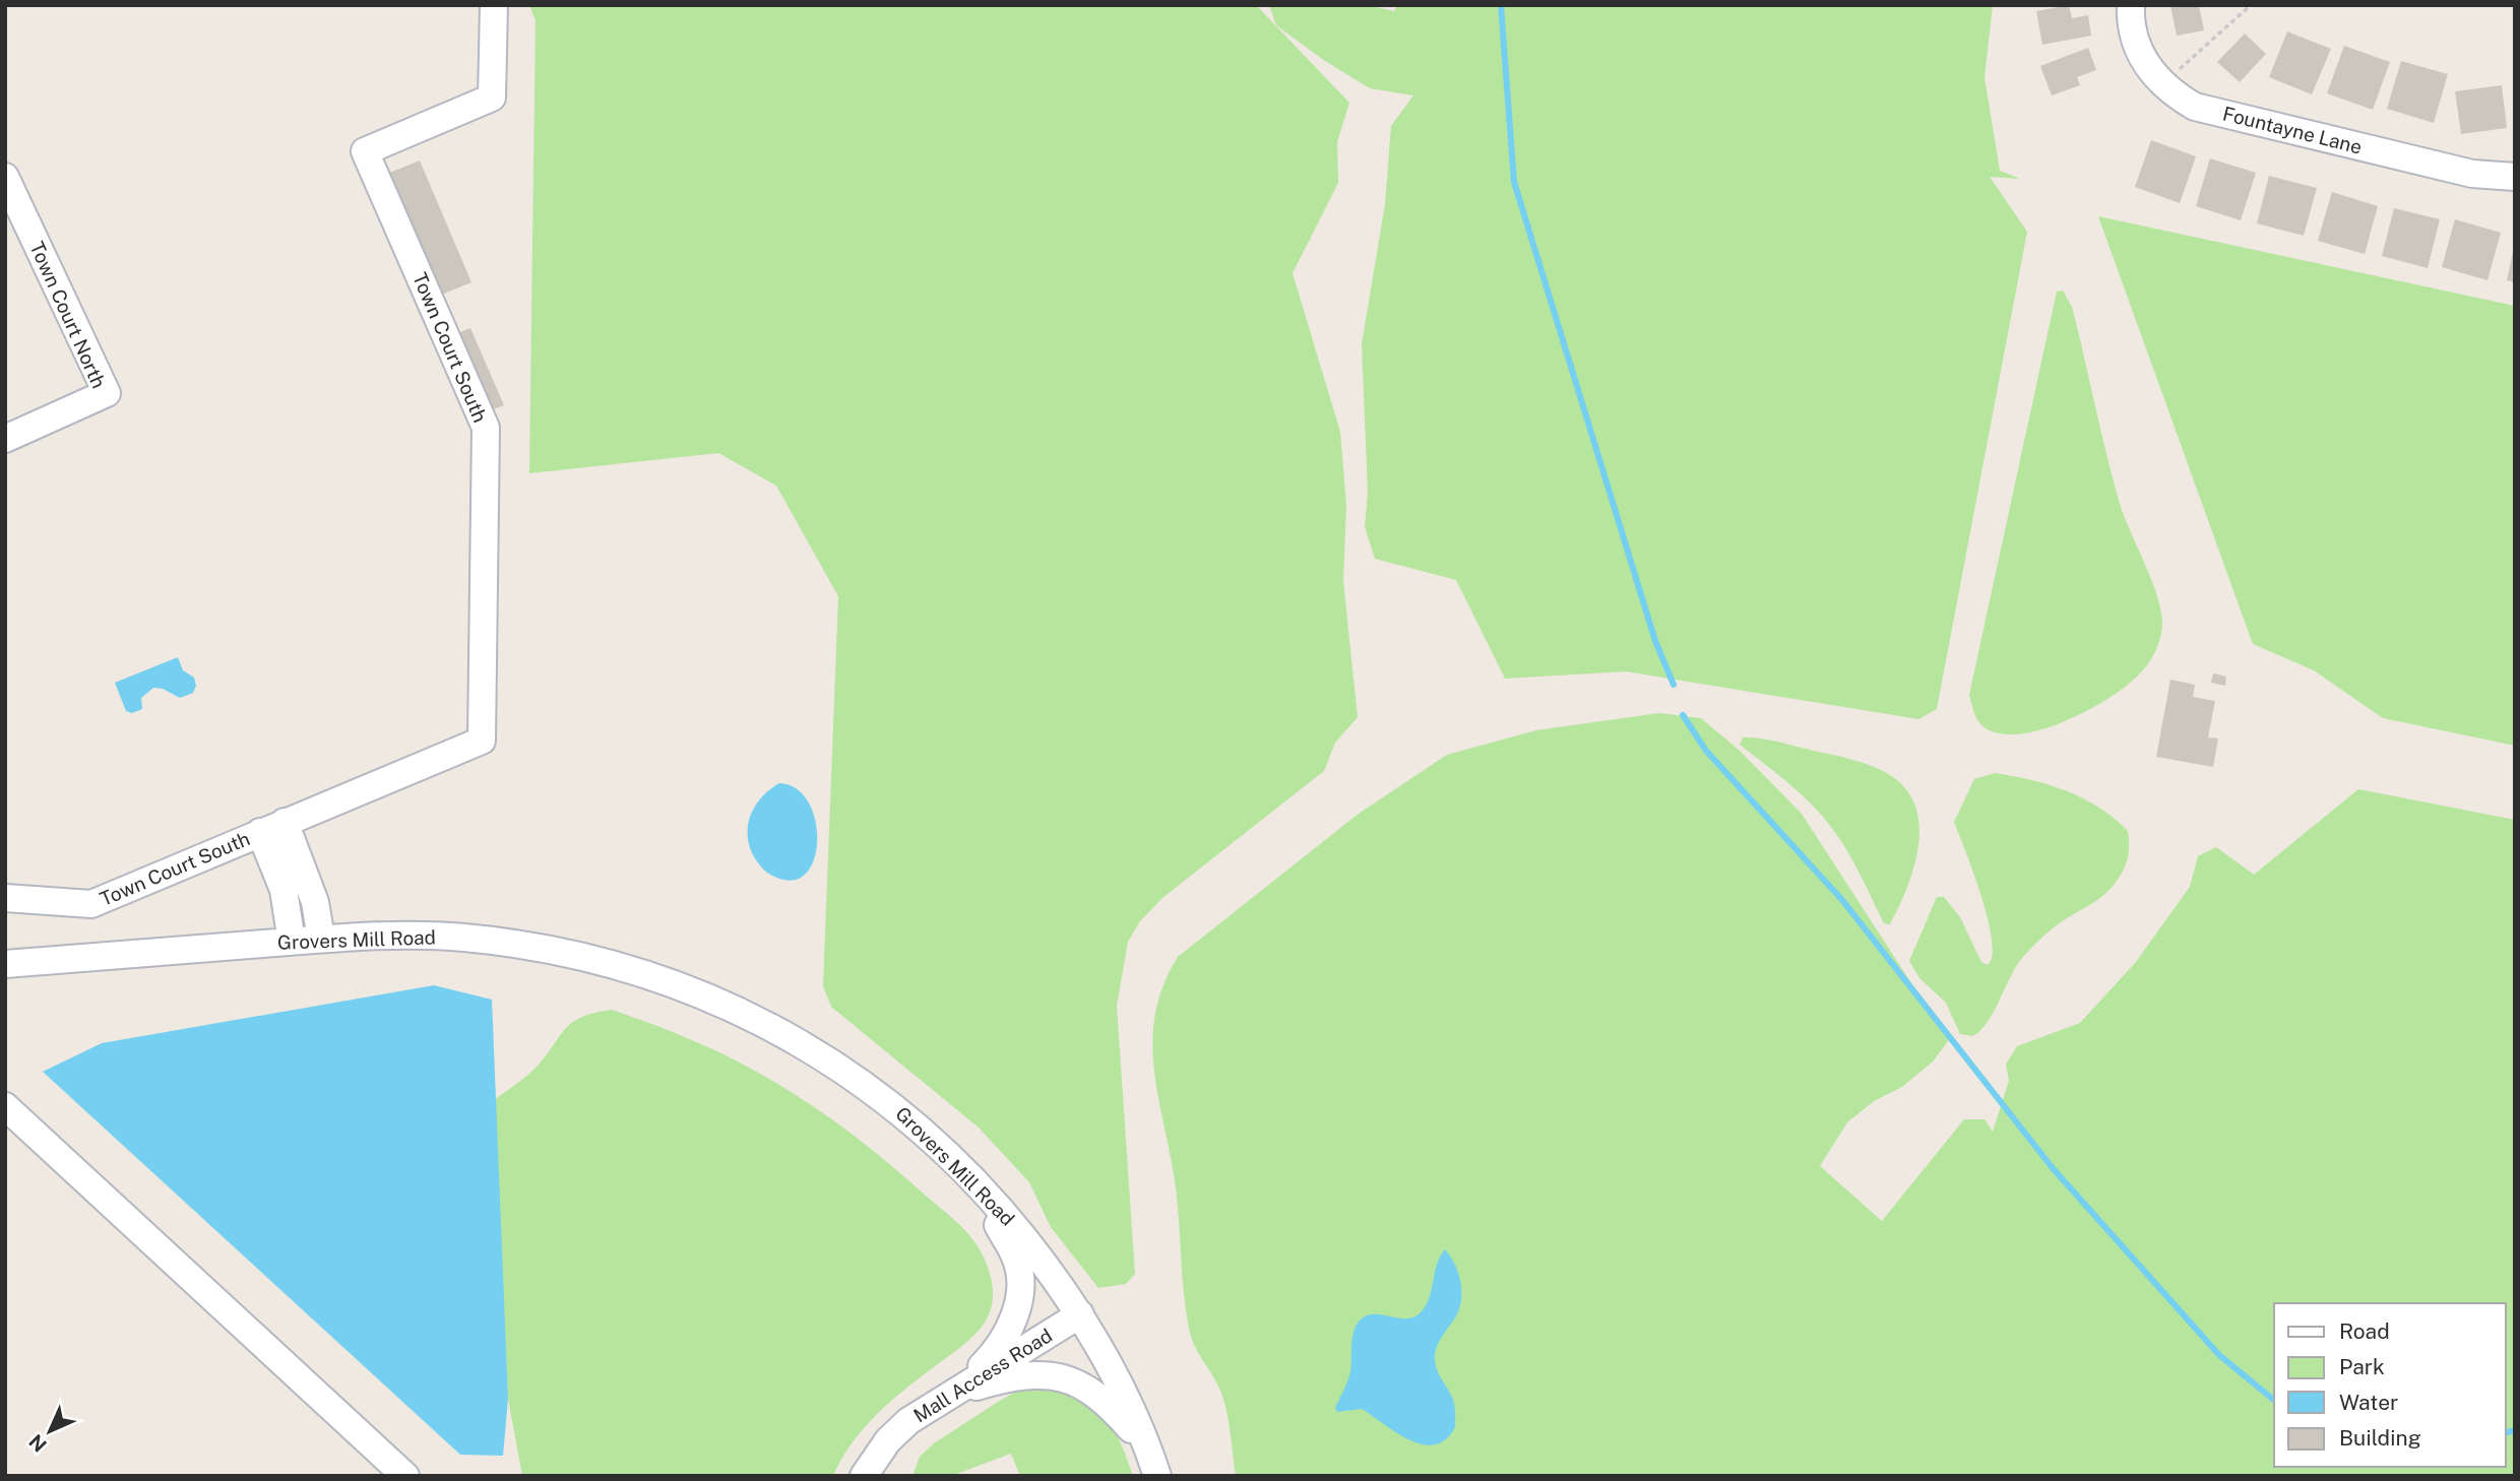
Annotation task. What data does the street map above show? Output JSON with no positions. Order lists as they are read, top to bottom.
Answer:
{
  "streets": {
    "street": [
      "Fountayne Lane",
      "Town Court North",
      "Town Court South",
      "Grovers Mill Road",
      "Mall Access Road"
    ]
  },
  "crossings": [
    ["Town Court South", "Grovers Mill Road"],
    ["Grovers Mill Road", "Mall Access Road"]
  ],
  "legend": [
    "Road",
    "Park",
    "Water",
    "Building"
  ],
  "north": "bottom left"
}
